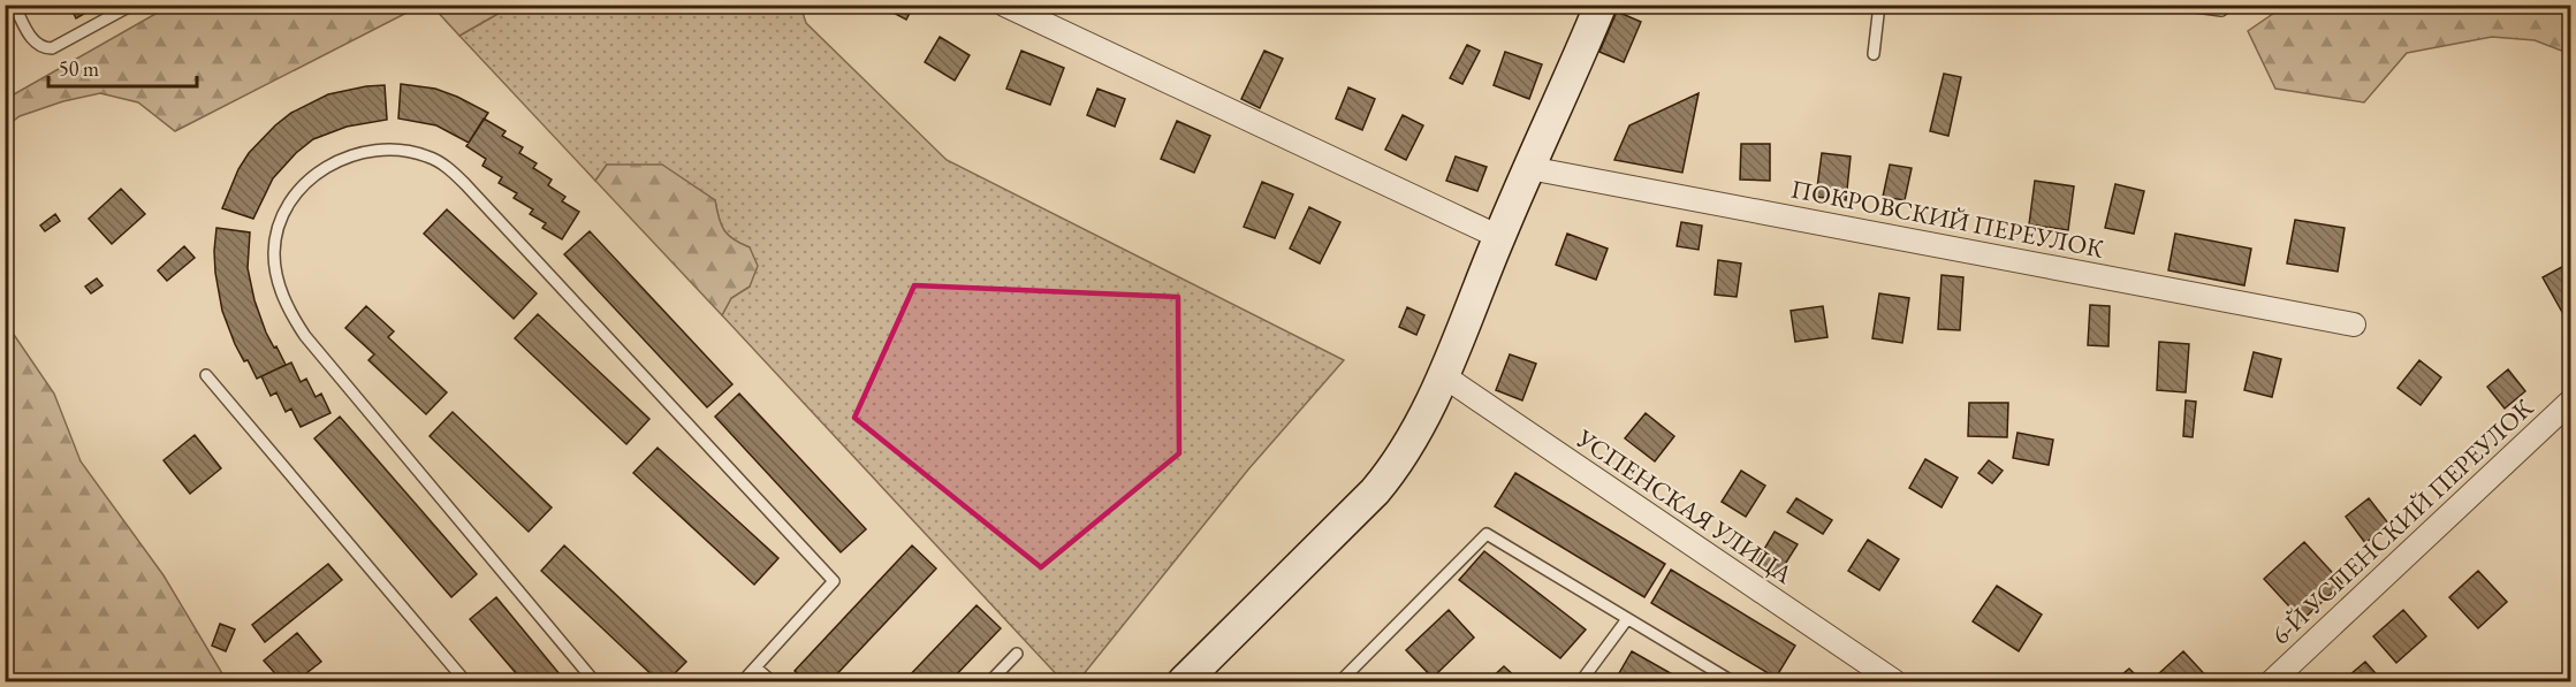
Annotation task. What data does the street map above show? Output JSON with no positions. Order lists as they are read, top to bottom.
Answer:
{
  "streets": {
    "street": ["ПОКРОВСКИЙ ПЕРЕУЛОК", "УСПЕНСКАЯ УЛИЦА", "6-Й УСПЕНСКИЙ ПЕРЕУЛОК"]
  },
  "scale_bar": "50 m"
}
